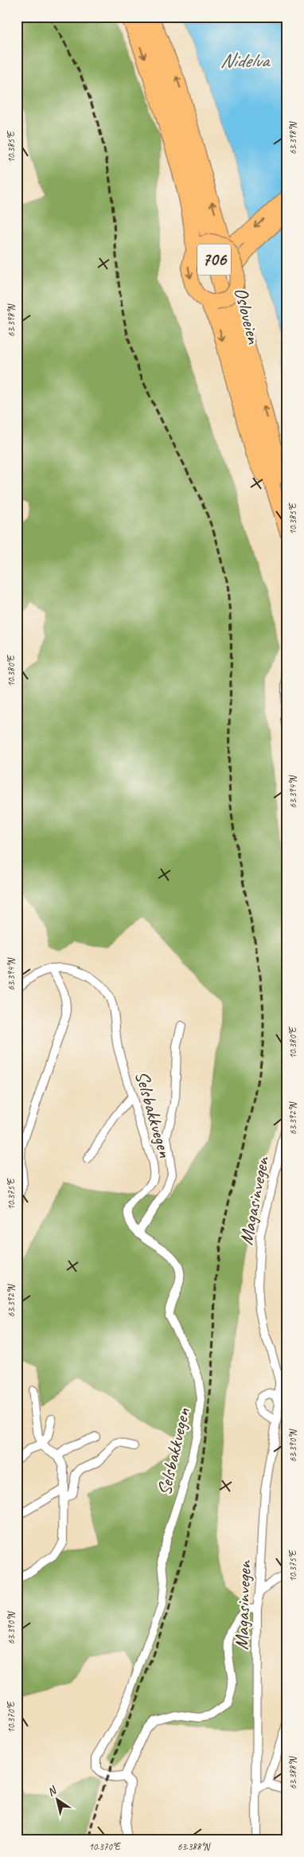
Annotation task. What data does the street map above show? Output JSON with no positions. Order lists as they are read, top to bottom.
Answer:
{
  "streets": {
    "highway": ["706", "Osloveien"],
    "street": ["Selsbakkvegen", "Magasinvegen"]
  },
  "crossings": [
    ["706", "Osloveien"]
  ],
  "water": ["Nidelva"],
  "north": "top left",
  "coordinates": [
    "63.398°N",
    "10.385°E",
    "10.380°E",
    "63.394°N",
    "63.392°N",
    "10.375°E",
    "63.390°N",
    "10.370°E",
    "63.388°N"
  ]
}
